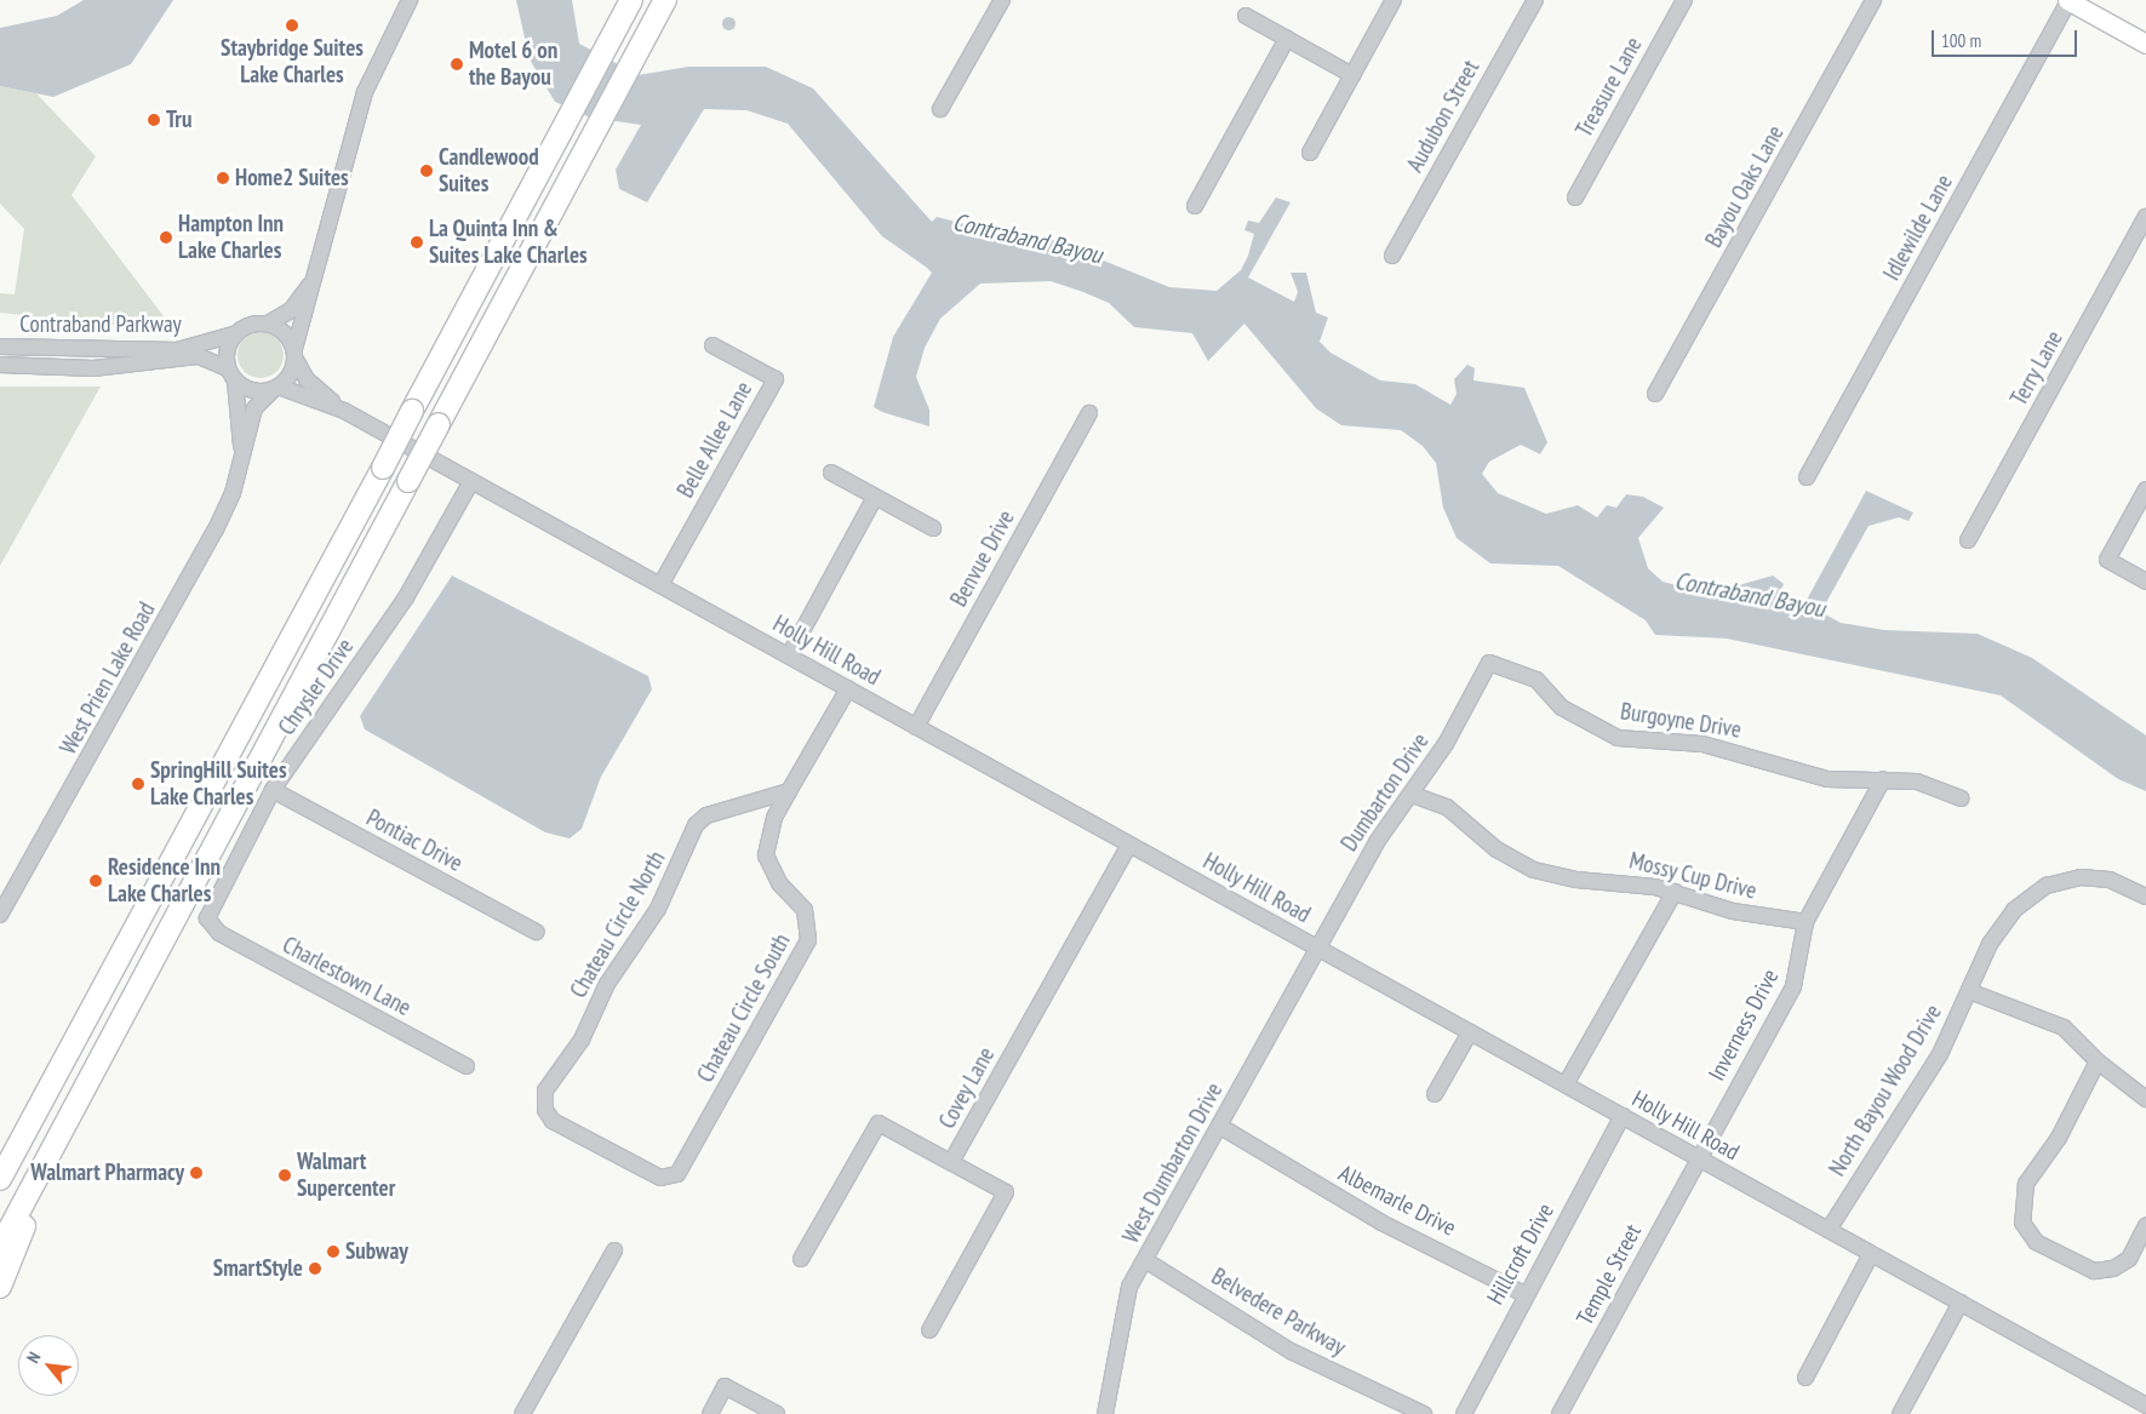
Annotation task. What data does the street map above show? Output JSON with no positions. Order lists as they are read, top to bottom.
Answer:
{
  "streets": {
    "street": [
      "Treasure Lane",
      "Audubon Street",
      "Bayou Oaks Lane",
      "Idlewilde Lane",
      "Contraband Parkway",
      "Terry Lane",
      "Belle Allee Lane",
      "Benvue Drive",
      "Holly Hill Road",
      "West Prien Lake Road",
      "Chrysler Drive",
      "Burgoyne Drive",
      "Dumbarton Drive",
      "Pontiac Drive",
      "Mossy Cup Drive",
      "Chateau Circle North",
      "Charlestown Lane",
      "Chateau Circle South",
      "Inverness Drive",
      "Covey Lane",
      "North Bayou Wood Drive",
      "West Dumbarton Drive",
      "Albemarle Drive",
      "Hillcroft Drive",
      "Temple Street",
      "Belvedere Parkway"
    ]
  },
  "crossings": [
    ["Contraband Parkway", "Holly Hill Road"],
    ["Contraband Parkway", "West Prien Lake Road"],
    ["Belle Allee Lane", "Holly Hill Road"],
    ["Benvue Drive", "Holly Hill Road"],
    ["Holly Hill Road", "West Prien Lake Road"],
    ["Holly Hill Road", "Chrysler Drive"],
    ["Holly Hill Road", "Dumbarton Drive"],
    ["Holly Hill Road", "Inverness Drive"],
    ["Holly Hill Road", "Covey Lane"],
    ["Holly Hill Road", "North Bayou Wood Drive"],
    ["Holly Hill Road", "West Dumbarton Drive"],
    ["Holly Hill Road", "Hillcroft Drive"],
    ["Holly Hill Road", "Temple Street"],
    ["Chrysler Drive", "Pontiac Drive"],
    ["Chrysler Drive", "Charlestown Lane"],
    ["Burgoyne Drive", "Dumbarton Drive"],
    ["Burgoyne Drive", "Inverness Drive"],
    ["Dumbarton Drive", "Mossy Cup Drive"],
    ["Dumbarton Drive", "West Dumbarton Drive"],
    ["Mossy Cup Drive", "Inverness Drive"],
    ["Chateau Circle North", "Chateau Circle South"],
    ["Inverness Drive", "Temple Street"],
    ["West Dumbarton Drive", "Albemarle Drive"],
    ["West Dumbarton Drive", "Belvedere Parkway"],
    ["Albemarle Drive", "Hillcroft Drive"]
  ],
  "water": ["Contraband Bayou"],
  "places": [
    "Staybridge Suites Lake Charles",
    "Motel 6 on the Bayou",
    "Tru",
    "Candlewood Suites",
    "Home2 Suites",
    "Hampton Inn Lake Charles",
    "La Quinta Inn & Suites Lake Charles",
    "SpringHill Suites Lake Charles",
    "Residence Inn Lake Charles",
    "Walmart Pharmacy",
    "Walmart Supercenter",
    "Subway",
    "SmartStyle"
  ],
  "scale_bar": "100 m",
  "north": "top left"
}
